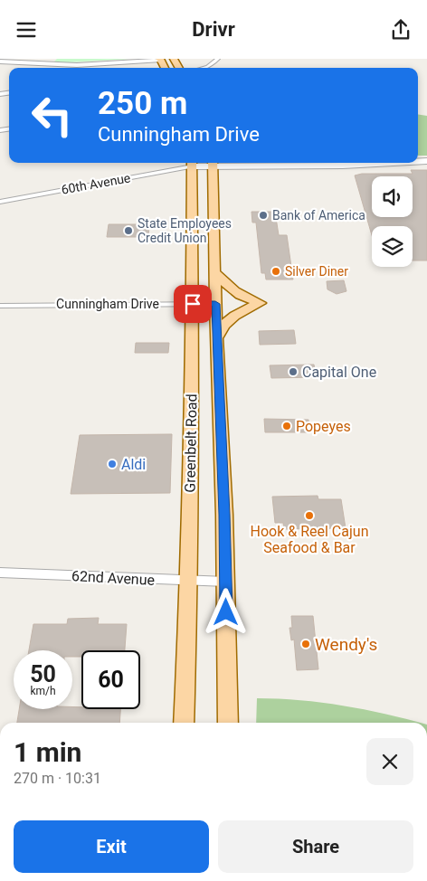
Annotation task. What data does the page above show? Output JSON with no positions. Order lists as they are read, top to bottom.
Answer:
{
  "streets": {
    "main road": ["Greenbelt Road"],
    "street": ["60th Avenue", "Cunningham Drive", "62nd Avenue"]
  },
  "crossings": [
    ["60th Avenue", "Greenbelt Road"],
    ["Cunningham Drive", "Greenbelt Road"],
    ["Greenbelt Road", "62nd Avenue"]
  ],
  "places": [
    "Bank of America",
    "State Employees Credit Union",
    "Silver Diner",
    "Capital One",
    "Popeyes",
    "Aldi",
    "Hook & Reel Cajun Seafood & Bar",
    "Wendy's"
  ],
  "page": {
    "header": "Drivr",
    "turn": ["250 m", "Cunningham Drive"],
    "speed": "50 km/h",
    "limit": "60",
    "heading": ["1 min", "270 m · 10:31"],
    "buttons": ["Exit", "Share"]
  }
}
